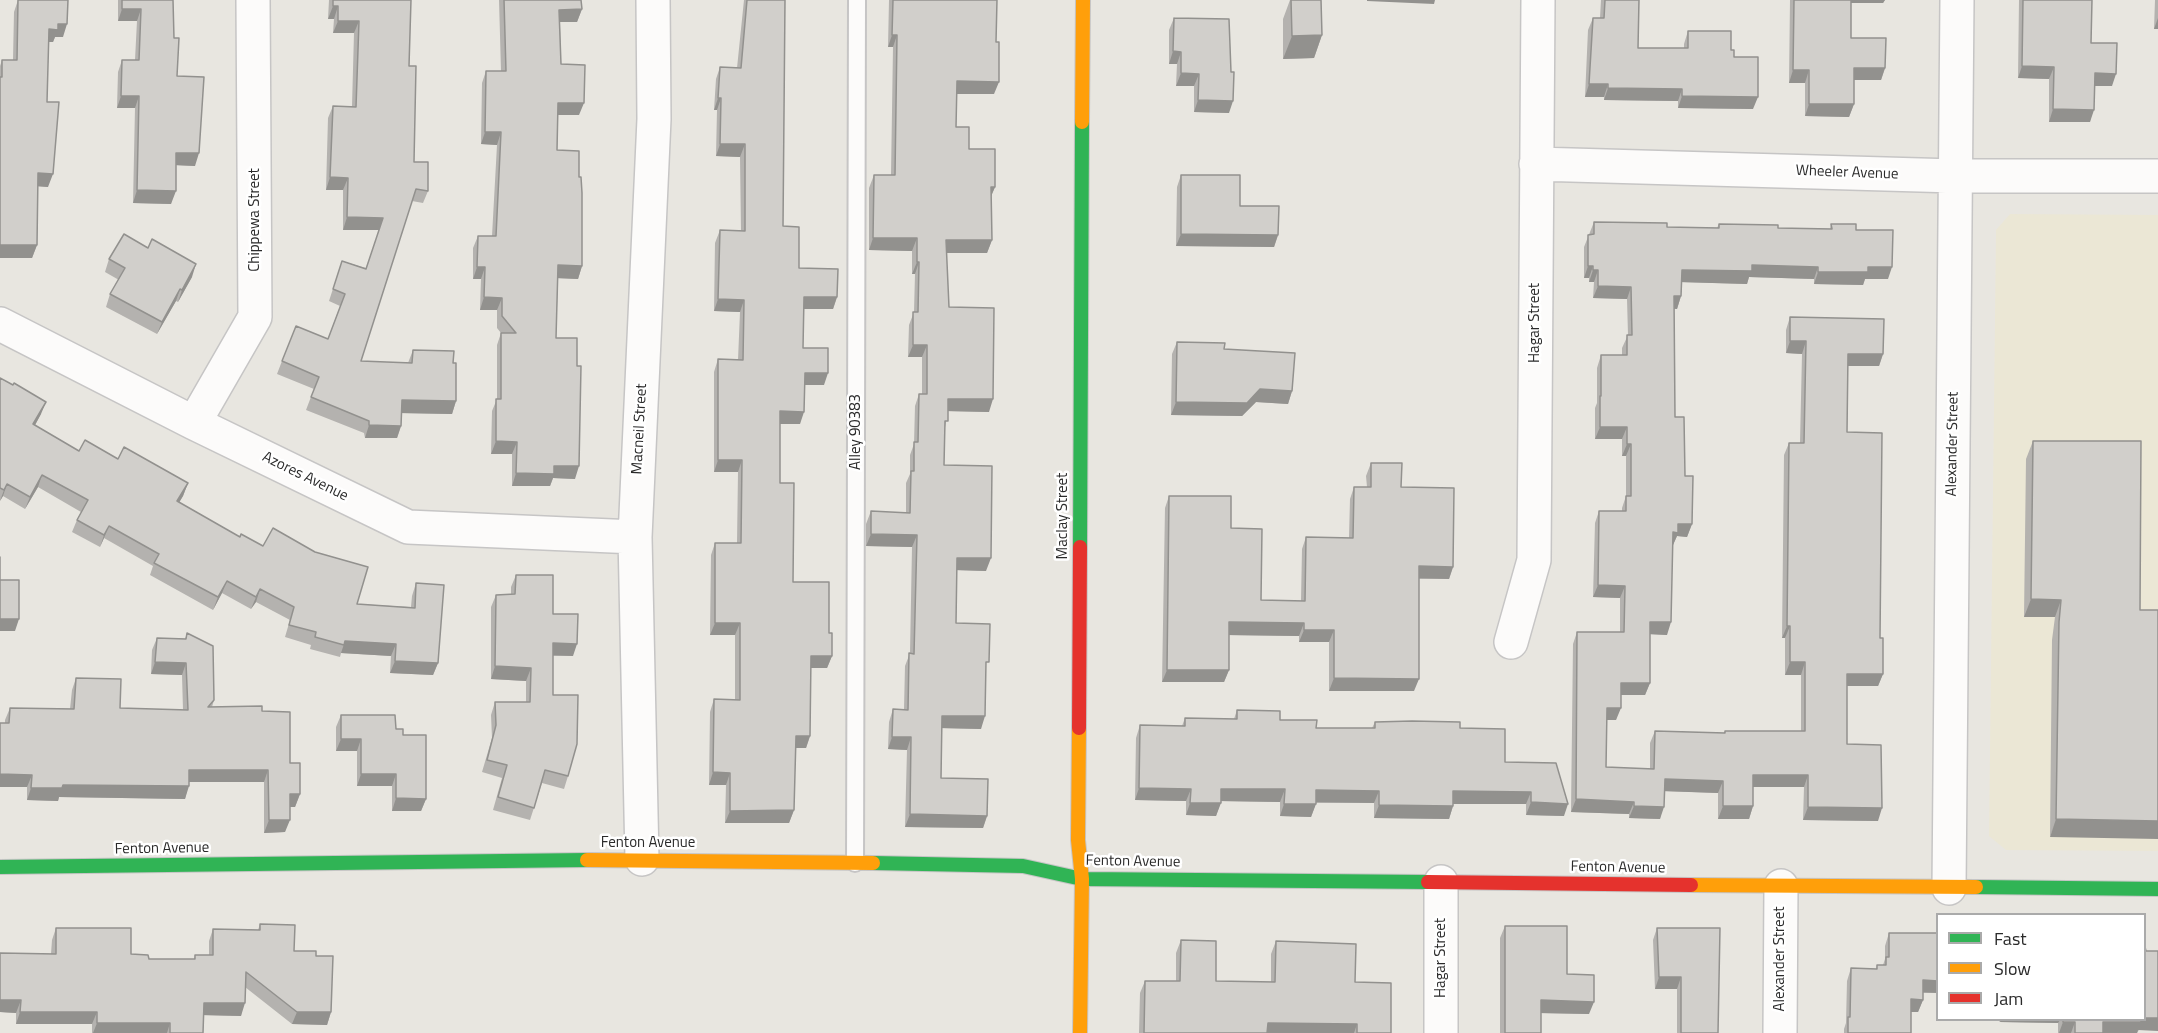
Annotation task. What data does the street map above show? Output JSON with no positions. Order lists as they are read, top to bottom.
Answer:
{
  "streets": {
    "street": [
      "Wheeler Avenue",
      "Chippewa Street",
      "Hagar Street",
      "Macneil Street",
      "Alexander Street",
      "Azores Avenue",
      "Maclay Street",
      "Fenton Avenue"
    ],
    "lane": ["Alley 90383"]
  },
  "crossings": [
    ["Wheeler Avenue", "Hagar Street"],
    ["Wheeler Avenue", "Alexander Street"],
    ["Chippewa Street", "Azores Avenue"],
    ["Hagar Street", "Fenton Avenue"],
    ["Macneil Street", "Azores Avenue"],
    ["Macneil Street", "Fenton Avenue"],
    ["Alley 90383", "Fenton Avenue"],
    ["Alexander Street", "Fenton Avenue"],
    ["Maclay Street", "Fenton Avenue"]
  ],
  "legend": ["Fast", "Slow", "Jam"]
}
